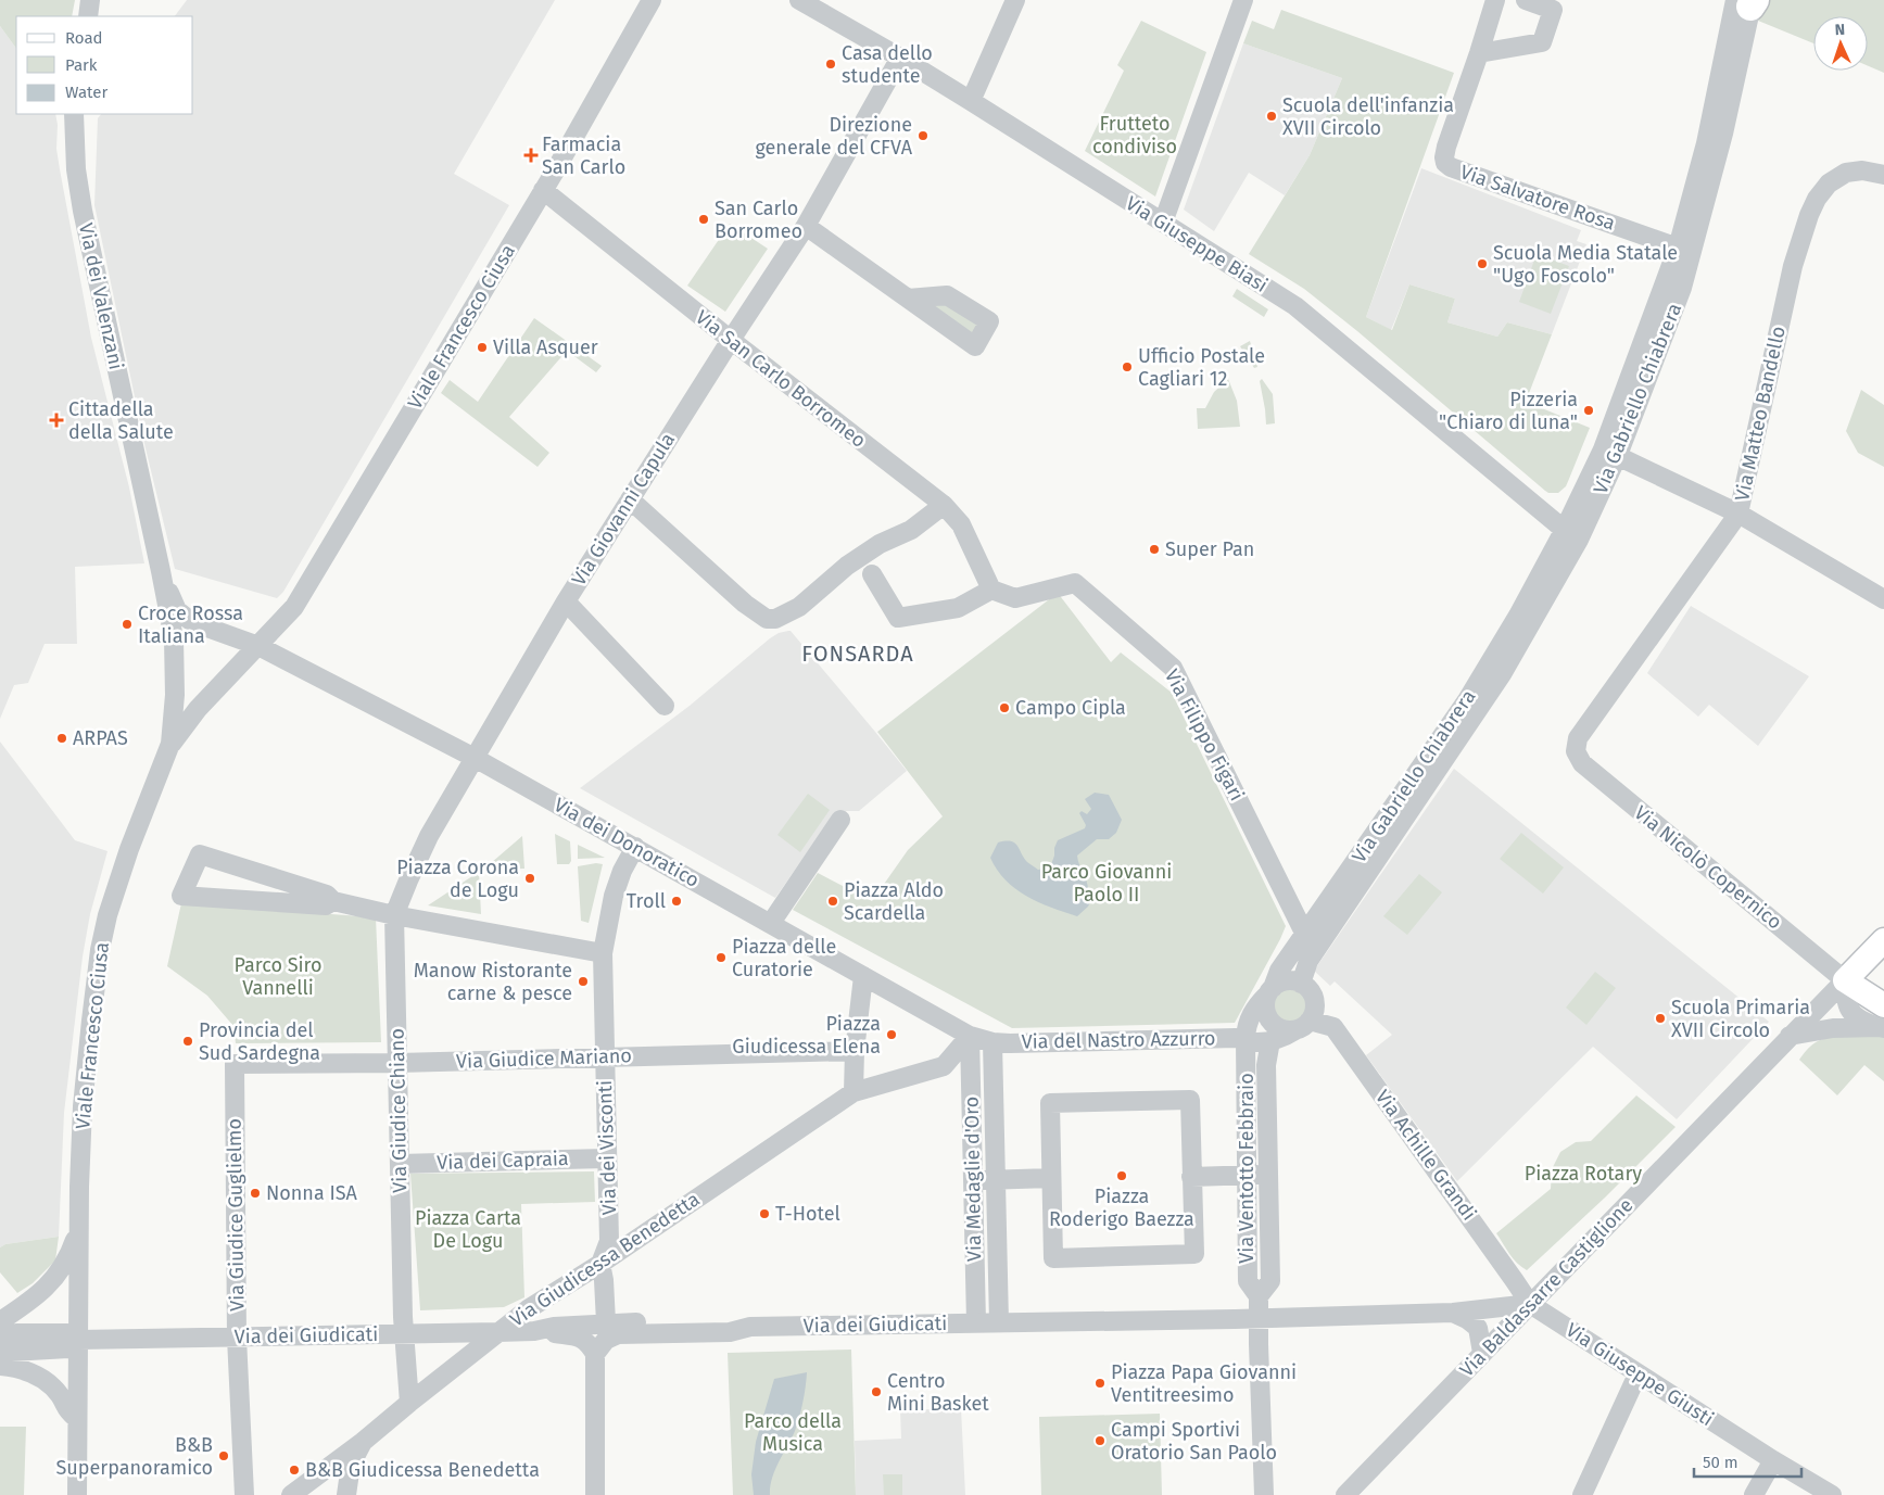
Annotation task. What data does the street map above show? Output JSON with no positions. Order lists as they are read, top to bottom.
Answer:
{
  "streets": {
    "main road": ["Via Baldassarre Castiglione"],
    "street": [
      "Via Salvatore Rosa",
      "Via Giuseppe Biasi",
      "Via dei Valenzani",
      "Viale Francesco Ciusa",
      "Via San Carlo Borromeo",
      "Via Gabriello Chiabrera",
      "Via Matteo Bandello",
      "Via Giovanni Capula",
      "Via Filippo Figari",
      "Via dei Donoratico",
      "Via Nicolò Copernico",
      "Via del Nastro Azzurro",
      "Via Giudice Mariano",
      "Via Giudice Chiano",
      "Via dei Visconti",
      "Via Achille Grandi",
      "Via dei Capraia",
      "Via Ventotto Febbraio",
      "Via Medaglie d'Oro",
      "Via Giudice Guglielmo",
      "Via Giudicessa Benedetta",
      "Via dei Giudicati",
      "Via Giuseppe Giusti"
    ]
  },
  "crossings": [
    ["Via Salvatore Rosa", "Via Gabriello Chiabrera"],
    ["Via Giuseppe Biasi", "Via Gabriello Chiabrera"],
    ["Via Giuseppe Biasi", "Via Giovanni Capula"],
    ["Via dei Valenzani", "Viale Francesco Ciusa"],
    ["Viale Francesco Ciusa", "Via San Carlo Borromeo"],
    ["Viale Francesco Ciusa", "Via dei Donoratico"],
    ["Viale Francesco Ciusa", "Via dei Giudicati"],
    ["Via San Carlo Borromeo", "Via Giovanni Capula"],
    ["Via San Carlo Borromeo", "Via Filippo Figari"],
    ["Via Gabriello Chiabrera", "Via Filippo Figari"],
    ["Via Gabriello Chiabrera", "Via del Nastro Azzurro"],
    ["Via Gabriello Chiabrera", "Via Achille Grandi"],
    ["Via Gabriello Chiabrera", "Via Ventotto Febbraio"],
    ["Via Matteo Bandello", "Via Nicolò Copernico"],
    ["Via Giovanni Capula", "Via dei Donoratico"],
    ["Via Giovanni Capula", "Via Giudice Chiano"],
    ["Via dei Donoratico", "Via del Nastro Azzurro"],
    ["Via dei Donoratico", "Via dei Visconti"],
    ["Via dei Donoratico", "Via Medaglie d'Oro"],
    ["Via Nicolò Copernico", "Via Baldassarre Castiglione"],
    ["Via del Nastro Azzurro", "Via Ventotto Febbraio"],
    ["Via del Nastro Azzurro", "Via Medaglie d'Oro"],
    ["Via Giudice Mariano", "Via Giudice Chiano"],
    ["Via Giudice Mariano", "Via dei Visconti"],
    ["Via Giudice Mariano", "Via Giudice Guglielmo"],
    ["Via Giudice Chiano", "Via dei Capraia"],
    ["Via Giudice Chiano", "Via Giudicessa Benedetta"],
    ["Via Giudice Chiano", "Via dei Giudicati"],
    ["Via dei Visconti", "Via dei Capraia"],
    ["Via dei Visconti", "Via Giudicessa Benedetta"],
    ["Via dei Visconti", "Via dei Giudicati"],
    ["Via Achille Grandi", "Via Baldassarre Castiglione"],
    ["Via Achille Grandi", "Via Giuseppe Giusti"],
    ["Via Medaglie d'Oro", "Via Giudicessa Benedetta"],
    ["Via Medaglie d'Oro", "Via dei Giudicati"],
    ["Via Giudice Guglielmo", "Via dei Giudicati"],
    ["Via Giudicessa Benedetta", "Via dei Giudicati"],
    ["Via Baldassarre Castiglione", "Via Giuseppe Giusti"]
  ],
  "districts": ["FONSARDA"],
  "parks": [
    "Frutteto condiviso",
    "Parco Giovanni Paolo II",
    "Parco Siro Vannelli",
    "Piazza Rotary",
    "Piazza Carta De Logu",
    "Parco della Musica"
  ],
  "places": {
    "other": [
      "Casa dello studente",
      "Scuola dell'infanzia XVII Circolo",
      "Direzione generale del CFVA",
      "San Carlo Borromeo",
      "Scuola Media Statale \"Ugo Foscolo\"",
      "Villa Asquer",
      "Ufficio Postale Cagliari 12",
      "Pizzeria \"Chiaro di luna\"",
      "Super Pan",
      "Croce Rossa Italiana",
      "Campo Cipla",
      "ARPAS",
      "Piazza Corona de Logu",
      "Troll",
      "Piazza Aldo Scardella",
      "Piazza delle Curatorie",
      "Manow Ristorante carne & pesce",
      "Scuola Primaria XVII Circolo",
      "Piazza Giudicessa Elena",
      "Provincia del Sud Sardegna",
      "Piazza Roderigo Baezza",
      "Nonna ISA",
      "T-Hotel",
      "Piazza Papa Giovanni Ventitreesimo",
      "Centro Mini Basket",
      "Campi Sportivi Oratorio San Paolo",
      "B&B Superpanoramico",
      "B&B Giudicessa Benedetta"
    ],
    "health": ["Farmacia San Carlo", "Cittadella della Salute"]
  },
  "legend": ["Road", "Park", "Water"],
  "scale_bar": "50 m",
  "north": "top"
}
